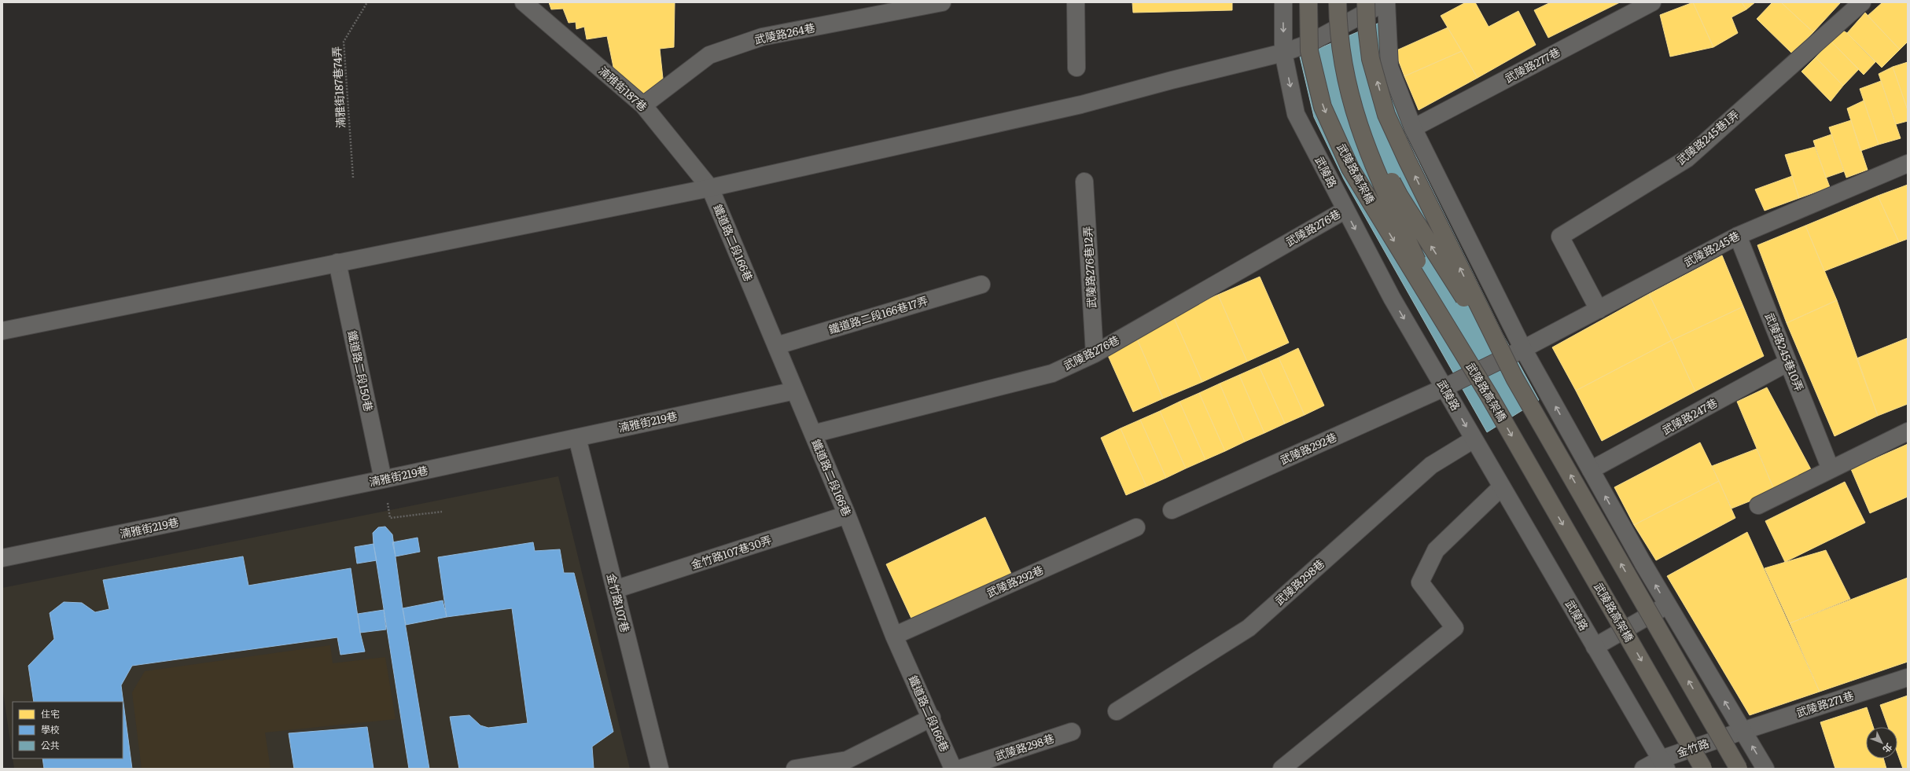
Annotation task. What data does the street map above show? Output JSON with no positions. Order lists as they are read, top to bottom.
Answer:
{
  "streets": {
    "highway": ["武陵路高架橋"],
    "street": [
      "武陵路264巷",
      "武陵路277巷",
      "湳雅街187巷",
      "武陵路245巷1弄",
      "武陵路",
      "武陵路276巷",
      "鐵道路二段166巷",
      "武陵路245巷",
      "武陵路276巷12弄",
      "鐵道路二段166巷17弄",
      "武陵路245巷10弄",
      "鐵道路二段150巷",
      "武陵路247巷",
      "湳雅街219巷",
      "武陵路292巷",
      "金竹路107巷30弄",
      "武陵路298巷",
      "金竹路107巷",
      "武陵路271巷",
      "金竹路"
    ],
    "path": ["湳雅街187巷74弄"]
  },
  "crossings": [
    ["武陵路264巷", "湳雅街187巷"],
    ["湳雅街187巷", "鐵道路二段166巷"],
    ["武陵路245巷1弄", "武陵路245巷"],
    ["武陵路", "武陵路276巷"],
    ["武陵路", "武陵路292巷"],
    ["武陵路", "武陵路298巷"],
    ["武陵路", "金竹路"],
    ["武陵路276巷", "鐵道路二段166巷"],
    ["武陵路276巷", "武陵路276巷12弄"],
    ["鐵道路二段166巷", "鐵道路二段166巷17弄"],
    ["鐵道路二段166巷", "湳雅街219巷"],
    ["鐵道路二段166巷", "武陵路292巷"],
    ["鐵道路二段166巷", "金竹路107巷30弄"],
    ["武陵路245巷", "武陵路245巷10弄"],
    ["武陵路245巷", "武陵路292巷"],
    ["武陵路245巷10弄", "武陵路247巷"],
    ["鐵道路二段150巷", "湳雅街219巷"],
    ["湳雅街219巷", "金竹路107巷"],
    ["金竹路107巷30弄", "金竹路107巷"],
    ["武陵路271巷", "金竹路"]
  ],
  "legend": ["住宅", "學校", "公共"],
  "north": "bottom right"
}
